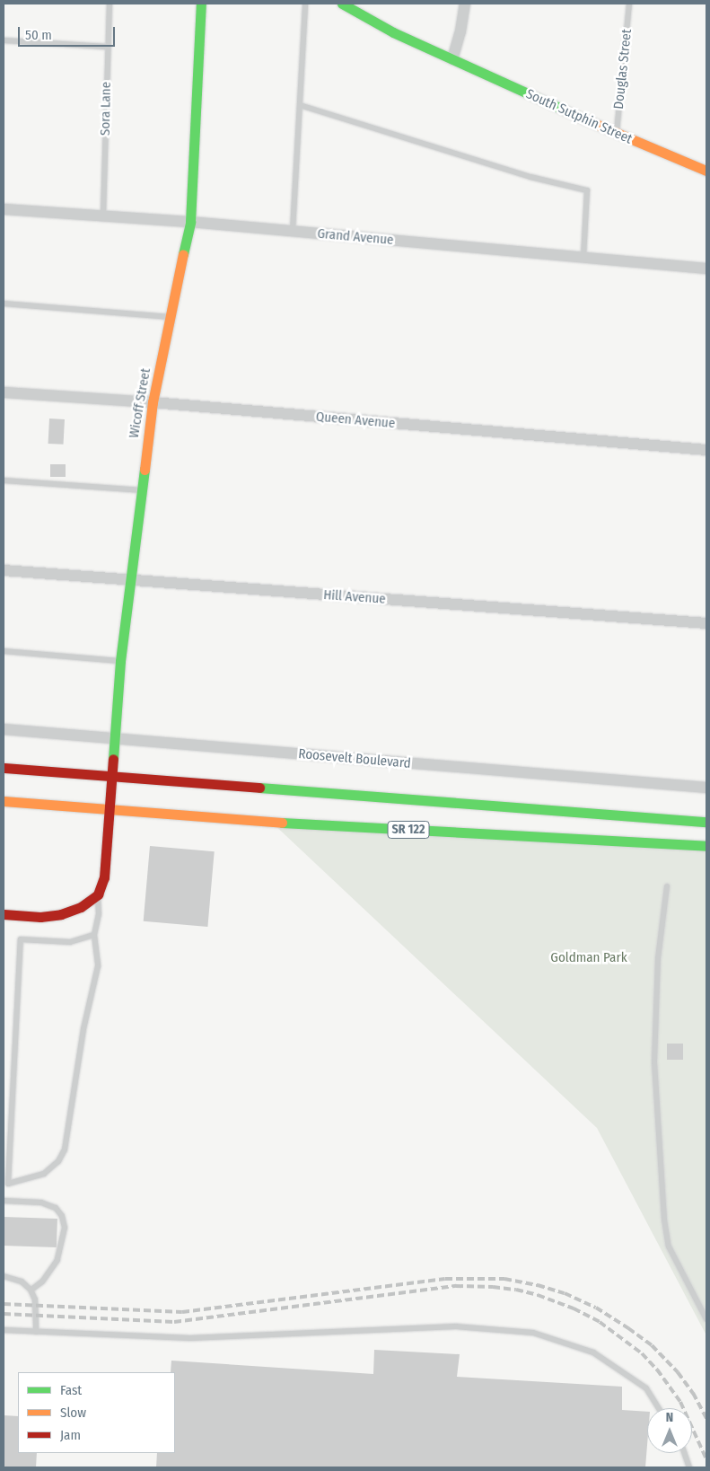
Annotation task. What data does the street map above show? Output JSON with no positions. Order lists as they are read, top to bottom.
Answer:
{
  "streets": {
    "street": [
      "South Sutphin Street",
      "Grand Avenue",
      "Wicoff Street",
      "Queen Avenue",
      "Hill Avenue",
      "Roosevelt Boulevard",
      "SR 122"
    ],
    "lane": ["Douglas Street", "Sora Lane"]
  },
  "crossings": [
    ["Douglas Street", "South Sutphin Street"],
    ["Sora Lane", "Grand Avenue"],
    ["Grand Avenue", "Wicoff Street"],
    ["Wicoff Street", "Queen Avenue"],
    ["Wicoff Street", "Hill Avenue"],
    ["Wicoff Street", "Roosevelt Boulevard"],
    ["Wicoff Street", "SR 122"]
  ],
  "parks": ["Goldman Park"],
  "legend": ["Fast", "Slow", "Jam"],
  "scale_bar": "50 m",
  "north": "top"
}
